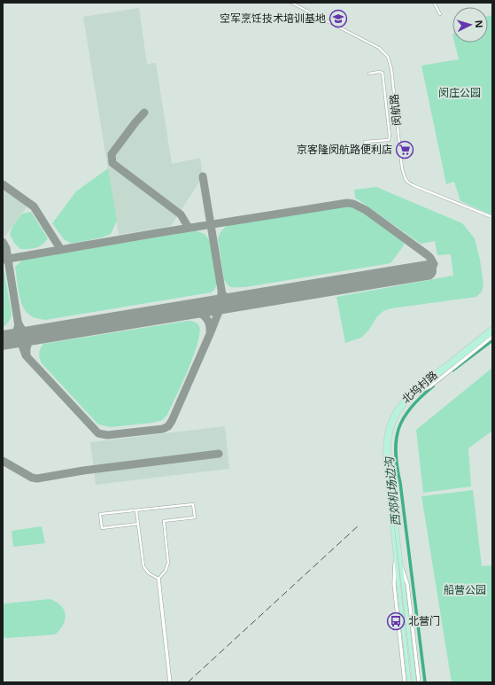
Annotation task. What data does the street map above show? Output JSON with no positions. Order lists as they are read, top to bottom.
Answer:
{
  "streets": {
    "main road": ["北坞村路"],
    "street": ["闵航路"]
  },
  "water": ["西郊机场边沟"],
  "parks": ["闵庄公园", "船营公园"],
  "places": {
    "school or university": ["空军烹饪技术培训基地"],
    "supermarket": ["京客隆闵航路便利店"],
    "bus stop": ["北营门"]
  },
  "north": "right"
}
